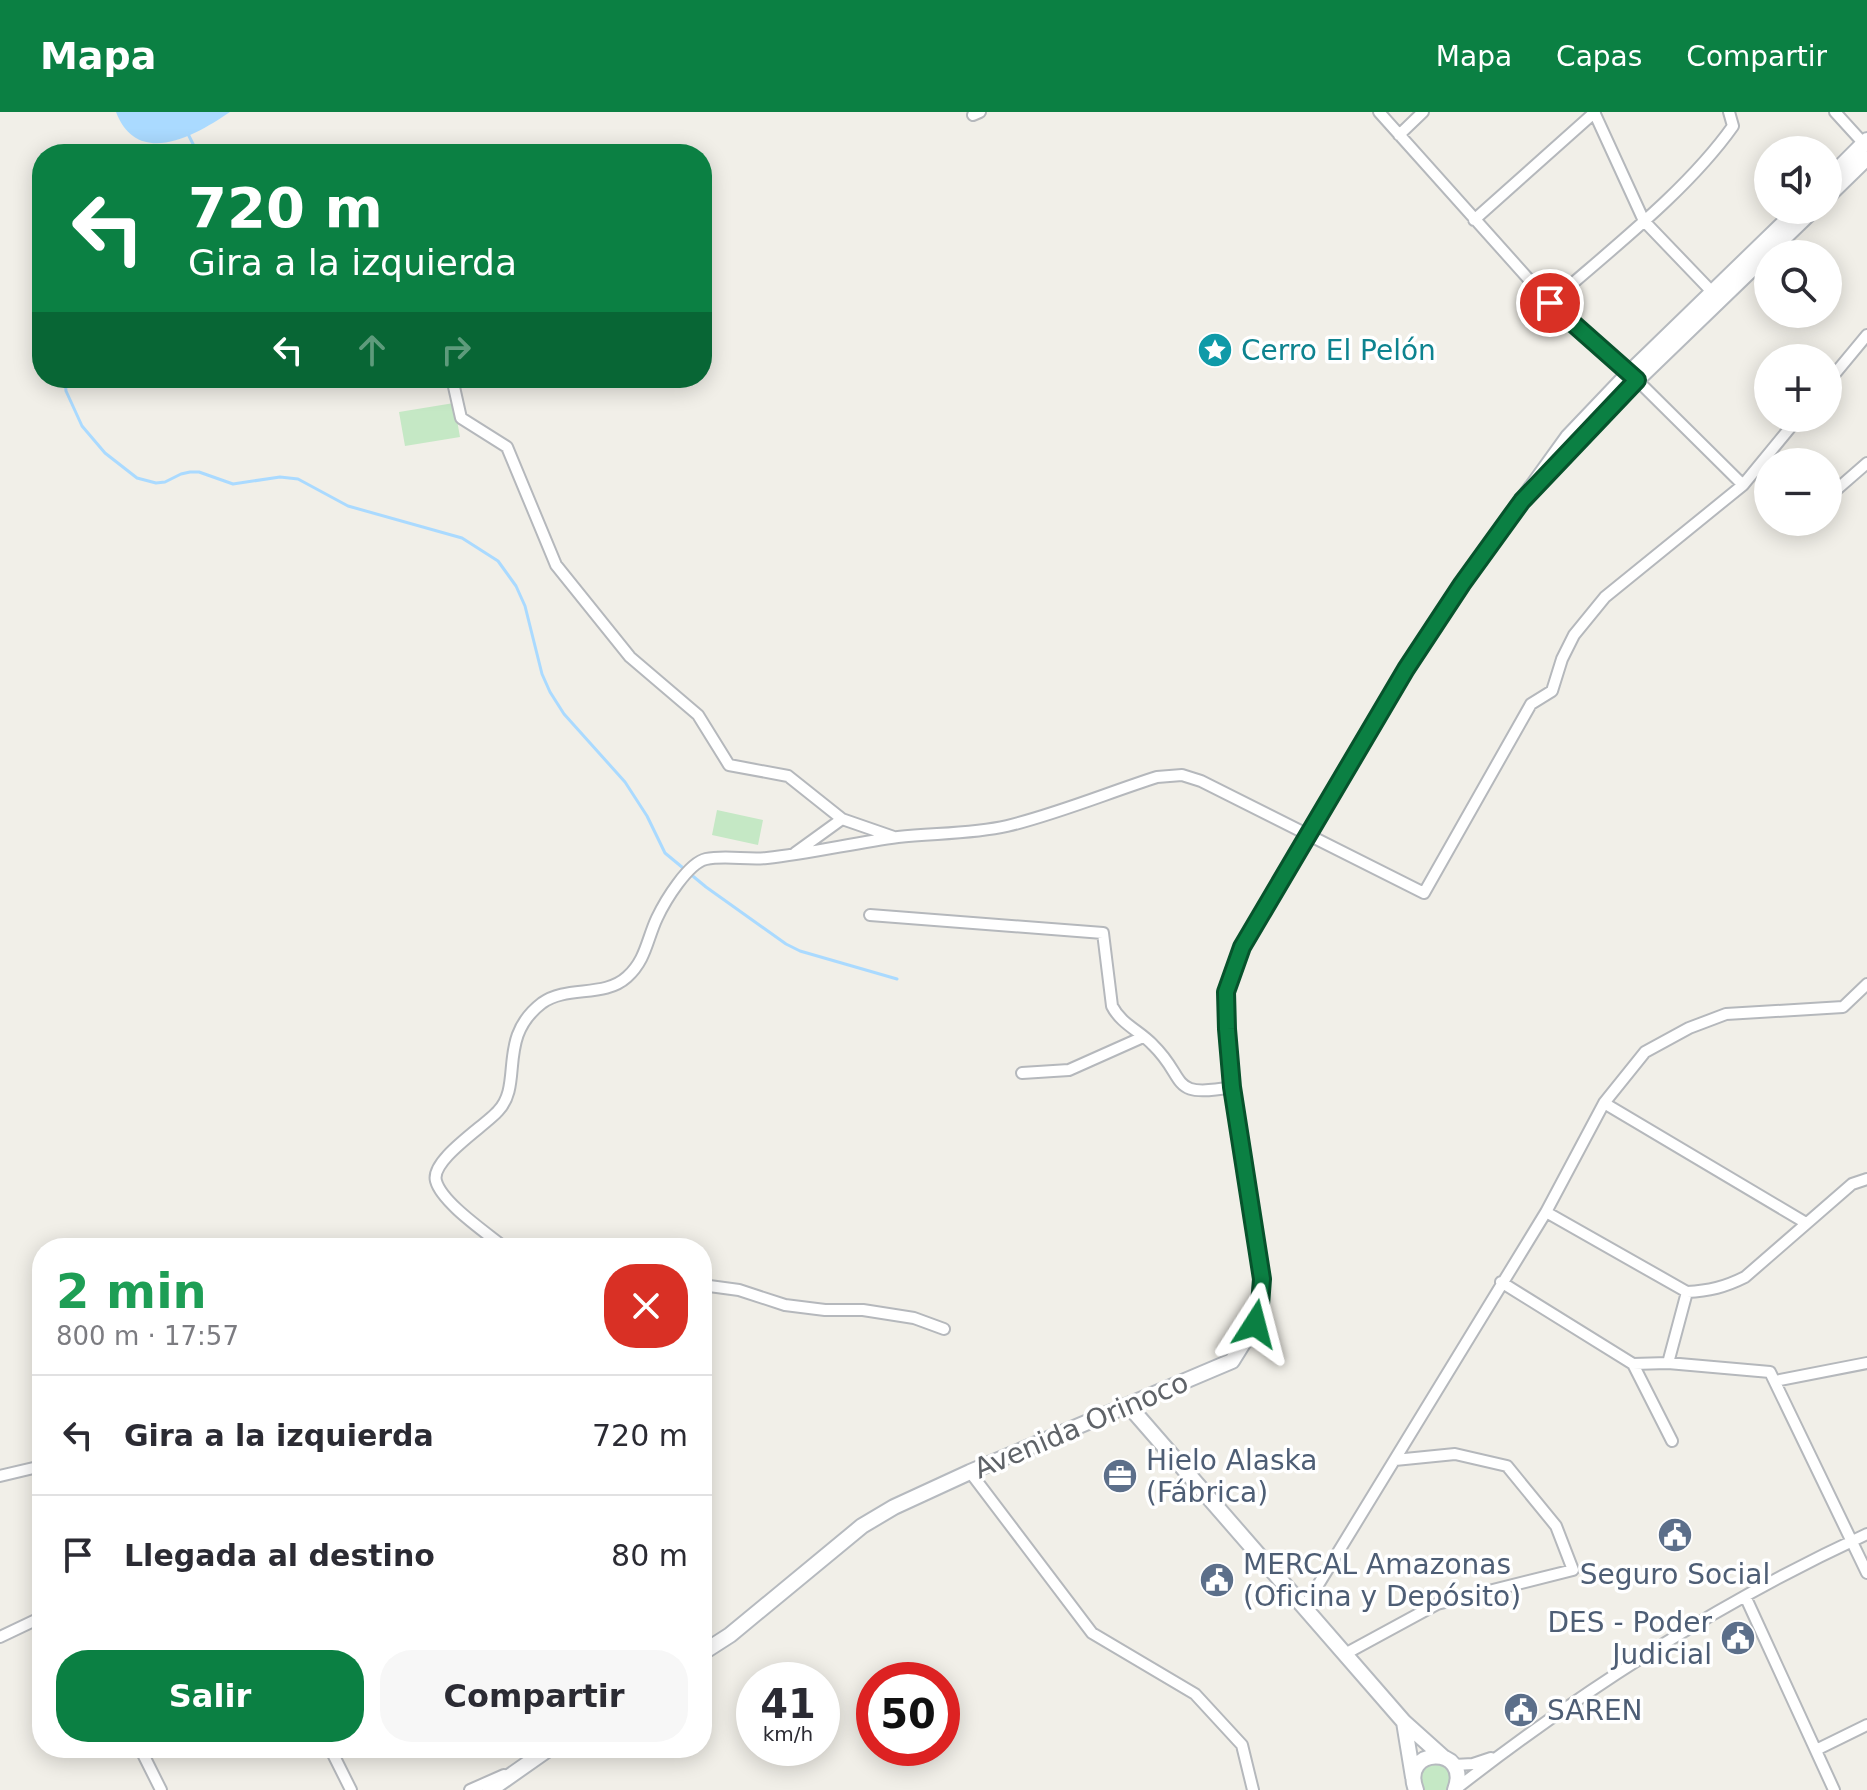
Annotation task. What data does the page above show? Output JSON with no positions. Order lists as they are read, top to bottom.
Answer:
{
  "streets": {
    "main road": ["Avenida Orinoco"]
  },
  "places": {
    "place": ["Cerro El Pelón"],
    "office": ["Hielo Alaska (Fábrica)"],
    "public building": [
      "Seguro Social",
      "MERCAL Amazonas (Oficina y Depósito)",
      "DES - Poder Judicial",
      "SAREN"
    ]
  },
  "page": {
    "header": "Mapa",
    "nav": ["Mapa", "Capas", "Compartir"],
    "map_buttons": ["+", "−"],
    "turn": ["720 m", "Gira a la izquierda"],
    "heading": ["2 min", "800 m · 17:57"],
    "list": [
      {
        "name": "Gira a la izquierda",
        "value": "720 m"
      },
      {
        "name": "Llegada al destino",
        "value": "80 m"
      }
    ],
    "buttons": ["Salir", "Compartir"],
    "speed": "41 km/h",
    "limit": "50"
  }
}
